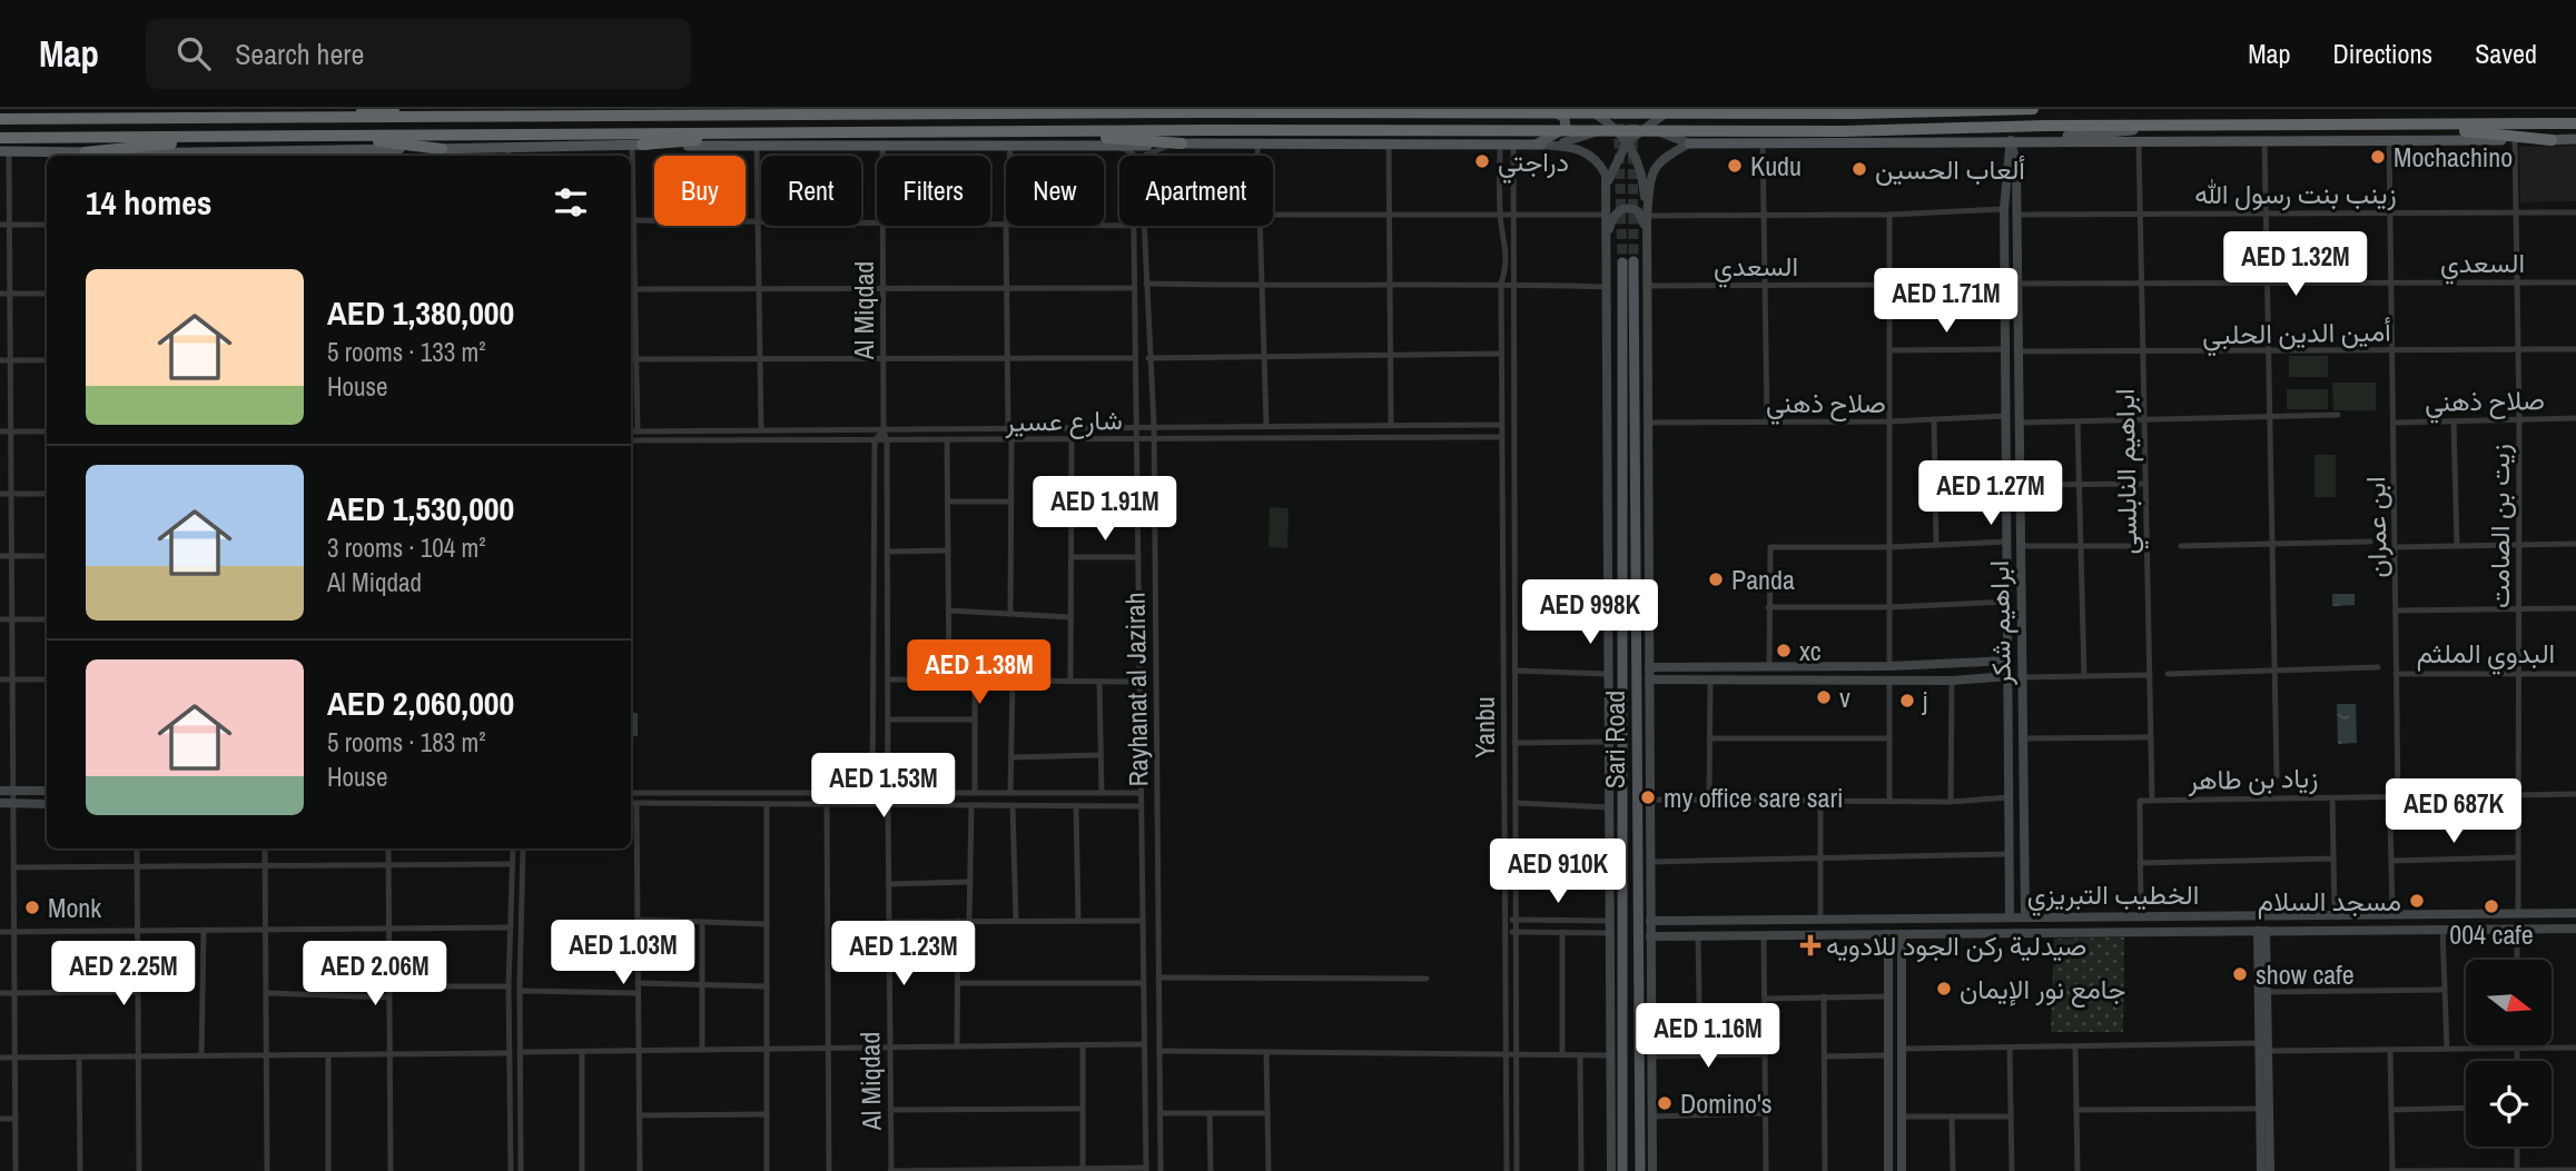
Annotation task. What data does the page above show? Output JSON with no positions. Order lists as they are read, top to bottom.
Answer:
{
  "streets": {
    "main road": ["Sari Road"],
    "street": [
      "زينب بنت رسول الله",
      "السعدي",
      "Al Miqdad",
      "أمين الدين الحلبي",
      "صلاح ذهني",
      "شارع عسير",
      "ابراهيم النابلسي",
      "زيت بن الصامت",
      "ابن عمران",
      "ابراهيم شكر",
      "البدوي الملثم",
      "Rayhanat al Jazirah",
      "Yanbu",
      "زياد بن طاهر",
      "الخطيب التبريزي"
    ]
  },
  "crossings": [
    ["زينب بنت رسول الله", "ابراهيم النابلسي"],
    ["زينب بنت رسول الله", "زيت بن الصامت"],
    ["زينب بنت رسول الله", "ابن عمران"],
    ["زينب بنت رسول الله", "ابراهيم شكر"],
    ["السعدي", "ابراهيم النابلسي"],
    ["السعدي", "زيت بن الصامت"],
    ["السعدي", "ابن عمران"],
    ["السعدي", "ابراهيم شكر"],
    ["Al Miqdad", "شارع عسير"],
    ["أمين الدين الحلبي", "ابراهيم النابلسي"],
    ["أمين الدين الحلبي", "زيت بن الصامت"],
    ["أمين الدين الحلبي", "ابن عمران"],
    ["أمين الدين الحلبي", "ابراهيم شكر"],
    ["صلاح ذهني", "زيت بن الصامت"],
    ["صلاح ذهني", "ابن عمران"],
    ["شارع عسير", "Rayhanat al Jazirah"],
    ["شارع عسير", "Yanbu"],
    ["ابراهيم النابلسي", "زياد بن طاهر"],
    ["زيت بن الصامت", "البدوي الملثم"],
    ["زيت بن الصامت", "زياد بن طاهر"],
    ["زيت بن الصامت", "الخطيب التبريزي"],
    ["ابن عمران", "البدوي الملثم"],
    ["ابن عمران", "زياد بن طاهر"],
    ["ابن عمران", "الخطيب التبريزي"],
    ["ابراهيم شكر", "الخطيب التبريزي"],
    ["زياد بن طاهر", "الخطيب التبريزي"]
  ],
  "places": {
    "other": [
      "Mochachino",
      "دراجتي",
      "Kudu",
      "ألعاب الحسين",
      "Panda",
      "xc",
      "v",
      "j",
      "my office sare sari",
      "مسجد السلام",
      "004 cafe",
      "Monk",
      "show cafe",
      "جامع نور الإيمان",
      "Domino's"
    ],
    "health": ["صيدلية ركن الجود للادويه"]
  },
  "north": "right",
  "page": {
    "header": "Map",
    "search": "Search here",
    "nav": ["Map", "Directions", "Saved"],
    "chip": [
      "Buy",
      "Rent",
      "Filters",
      "New",
      "Apartment"
    ],
    "heading": "14 homes",
    "price": [
      "AED 1.32M",
      "AED 1.71M",
      "AED 1.27M",
      "AED 1.91M",
      "AED 998K",
      "AED 1.38M",
      "AED 1.53M",
      "AED 687K",
      "AED 910K",
      "AED 1.03M",
      "AED 1.23M",
      "AED 2.25M",
      "AED 2.06M",
      "AED 1.16M"
    ],
    "list": [
      {
        "name": "AED 1,380,000",
        "note": "5 rooms · 133 m² · House"
      },
      {
        "name": "AED 1,530,000",
        "note": "3 rooms · 104 m² · Al Miqdad"
      },
      {
        "name": "AED 2,060,000",
        "note": "5 rooms · 183 m² · House"
      }
    ]
  }
}
